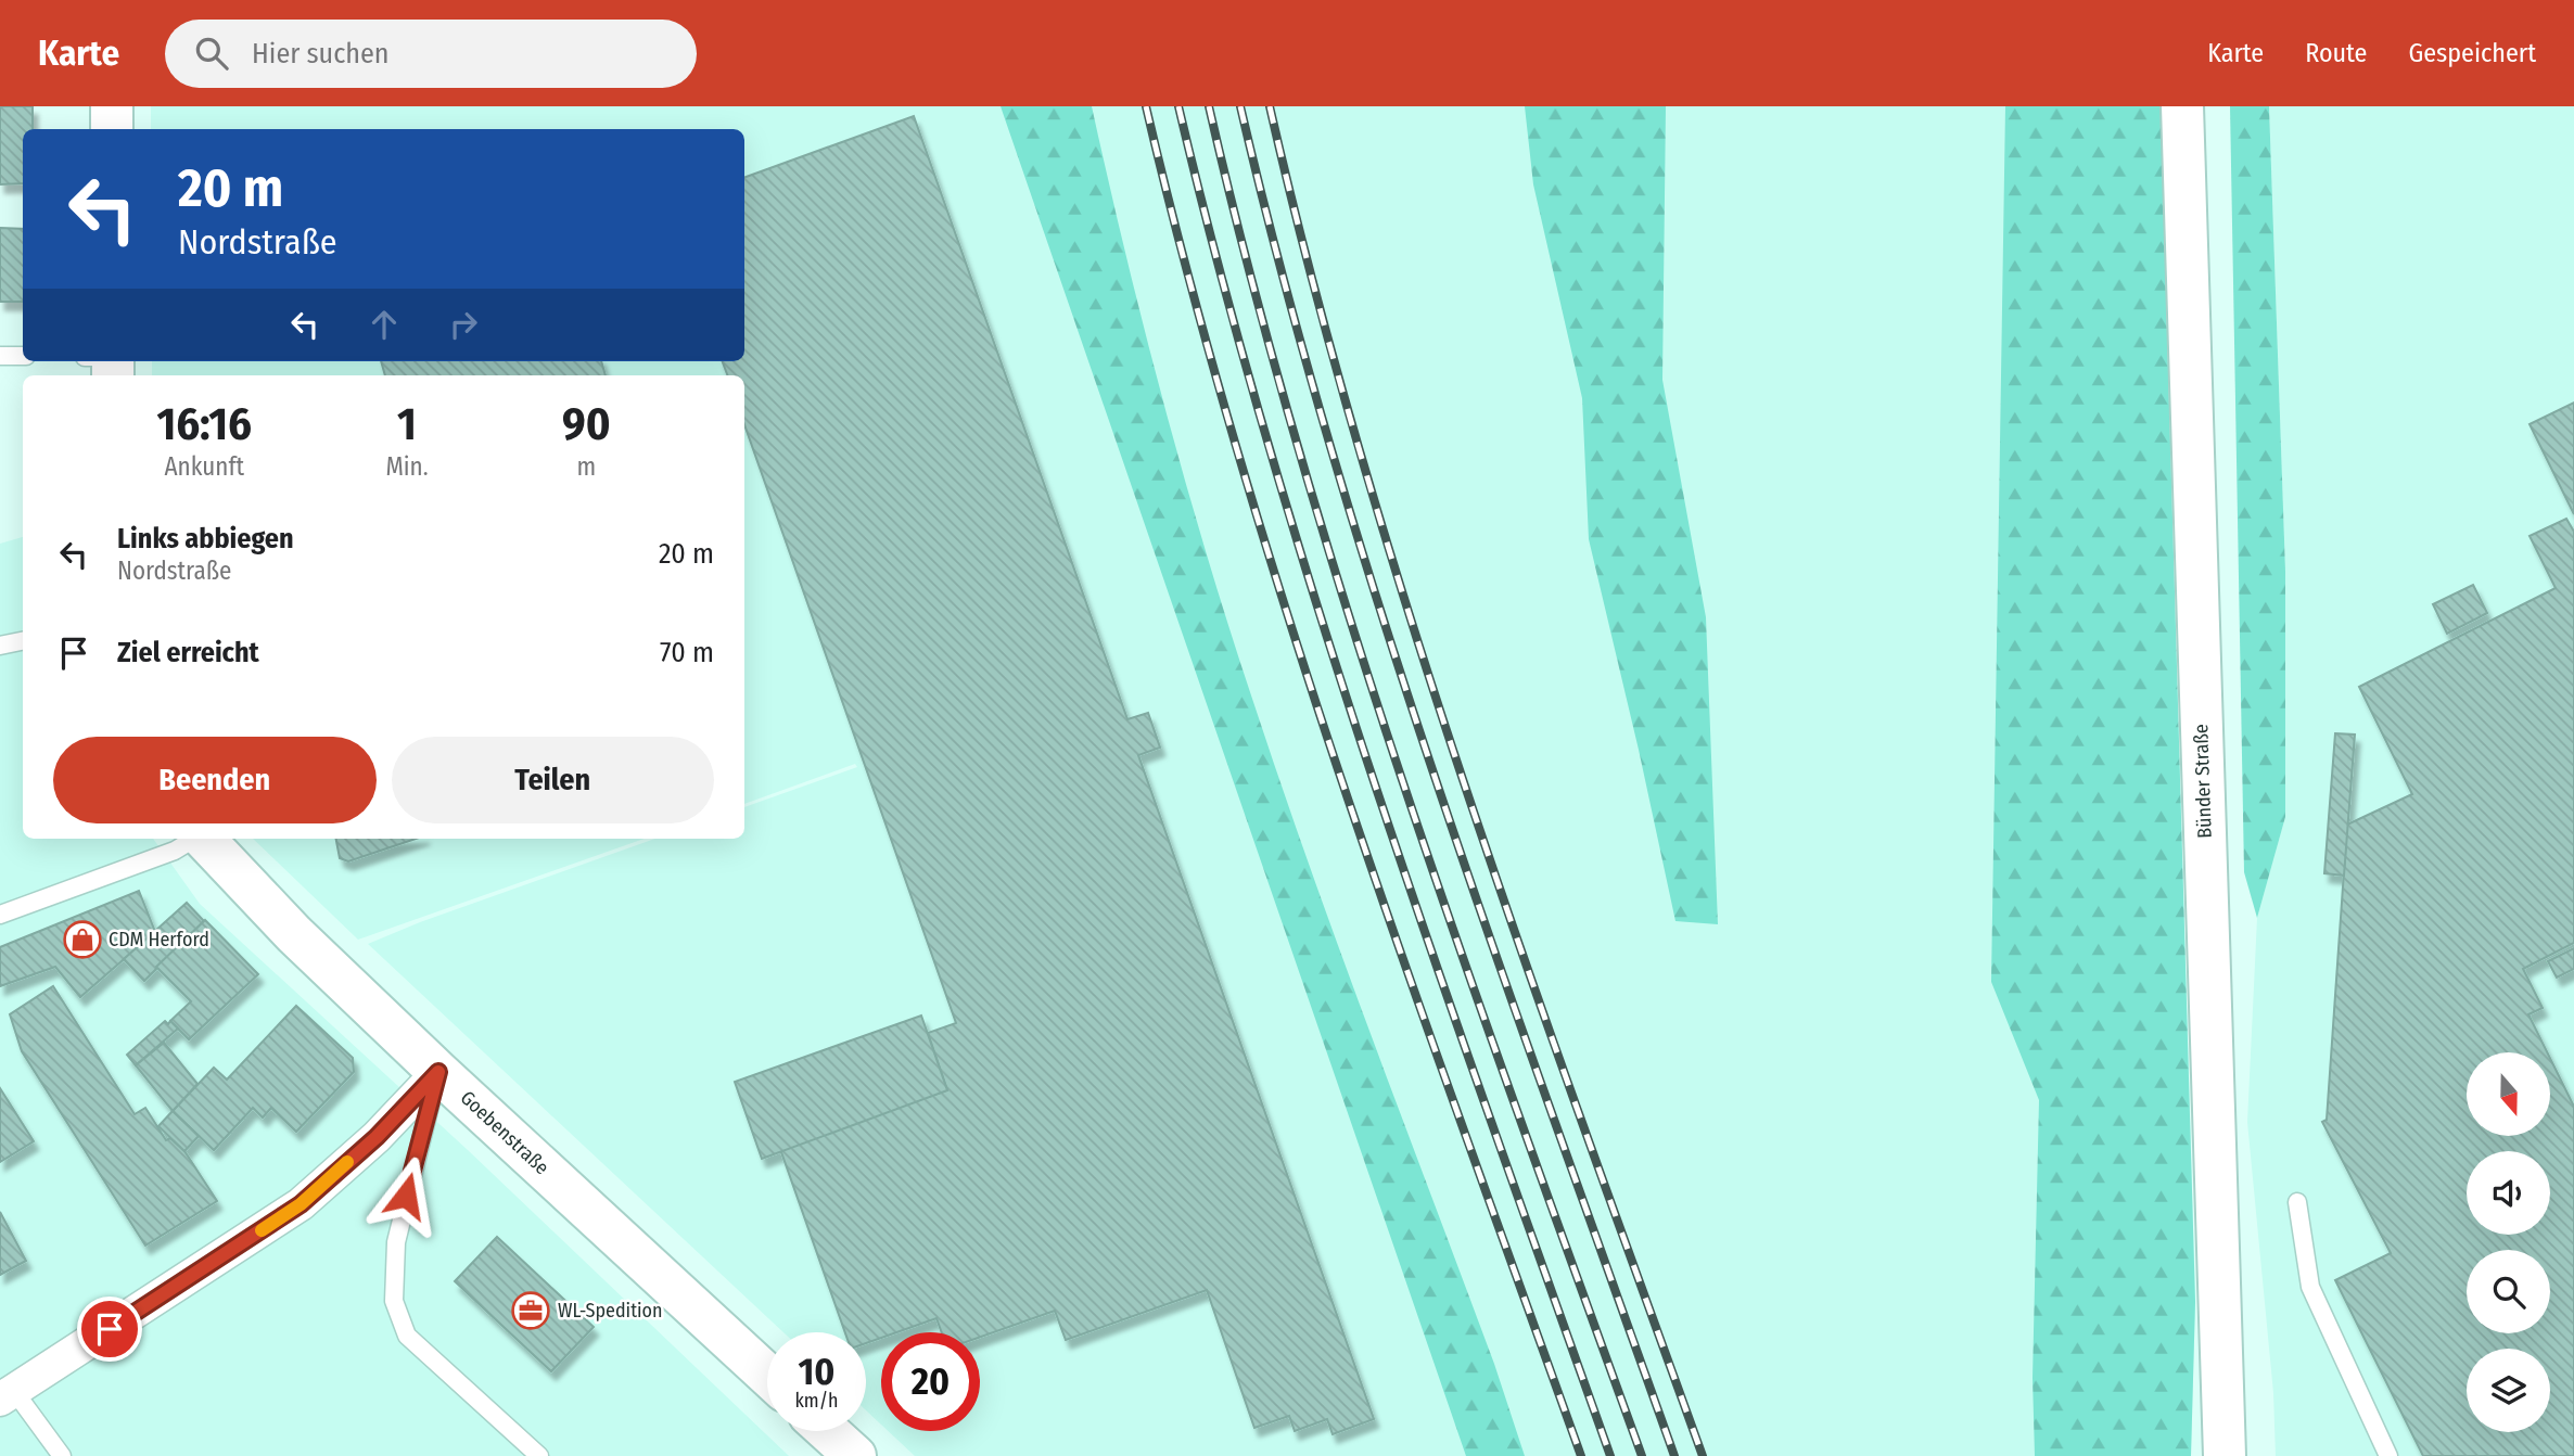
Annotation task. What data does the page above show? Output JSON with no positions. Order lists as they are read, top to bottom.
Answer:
{
  "streets": {
    "street": ["Bünder Straße", "Goebenstraße"]
  },
  "places": {
    "shop": ["CDM Herford"],
    "office": ["WL-Spedition"]
  },
  "north": "bottom",
  "page": {
    "header": "Karte",
    "search": "Hier suchen",
    "nav": ["Karte", "Route", "Gespeichert"],
    "turn": ["20 m", "Nordstraße"],
    "eta": [
      "16:16",
      "Ankunft",
      "1",
      "Min.",
      "90",
      "m"
    ],
    "list": [
      {
        "name": "Links abbiegen",
        "note": "Nordstraße",
        "value": "20 m"
      },
      {
        "name": "Ziel erreicht",
        "value": "70 m"
      }
    ],
    "buttons": ["Beenden", "Teilen"],
    "speed": "10 km/h",
    "limit": "20"
  }
}
